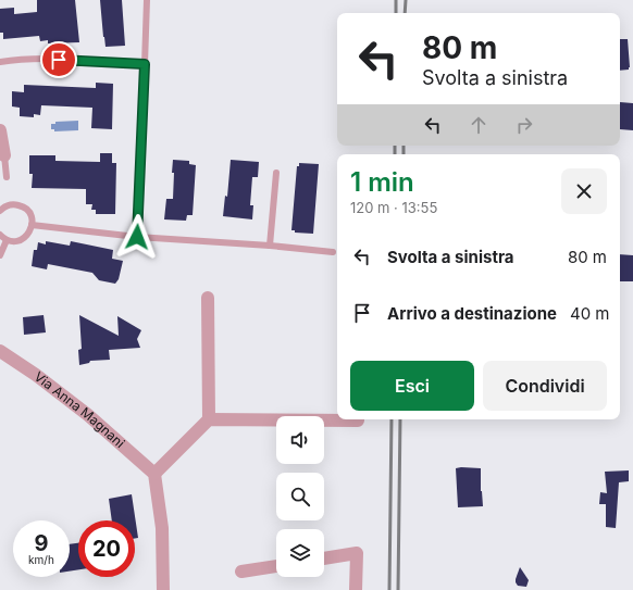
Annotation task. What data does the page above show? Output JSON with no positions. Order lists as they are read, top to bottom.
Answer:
{
  "streets": {
    "street": ["Via Anna Magnani"]
  },
  "page": {
    "turn": ["80 m", "Svolta a sinistra"],
    "heading": ["1 min", "120 m · 13:55"],
    "list": [
      {
        "name": "Svolta a sinistra",
        "value": "80 m"
      },
      {
        "name": "Arrivo a destinazione",
        "value": "40 m"
      }
    ],
    "buttons": ["Esci", "Condividi"],
    "speed": "9 km/h",
    "limit": "20"
  }
}
